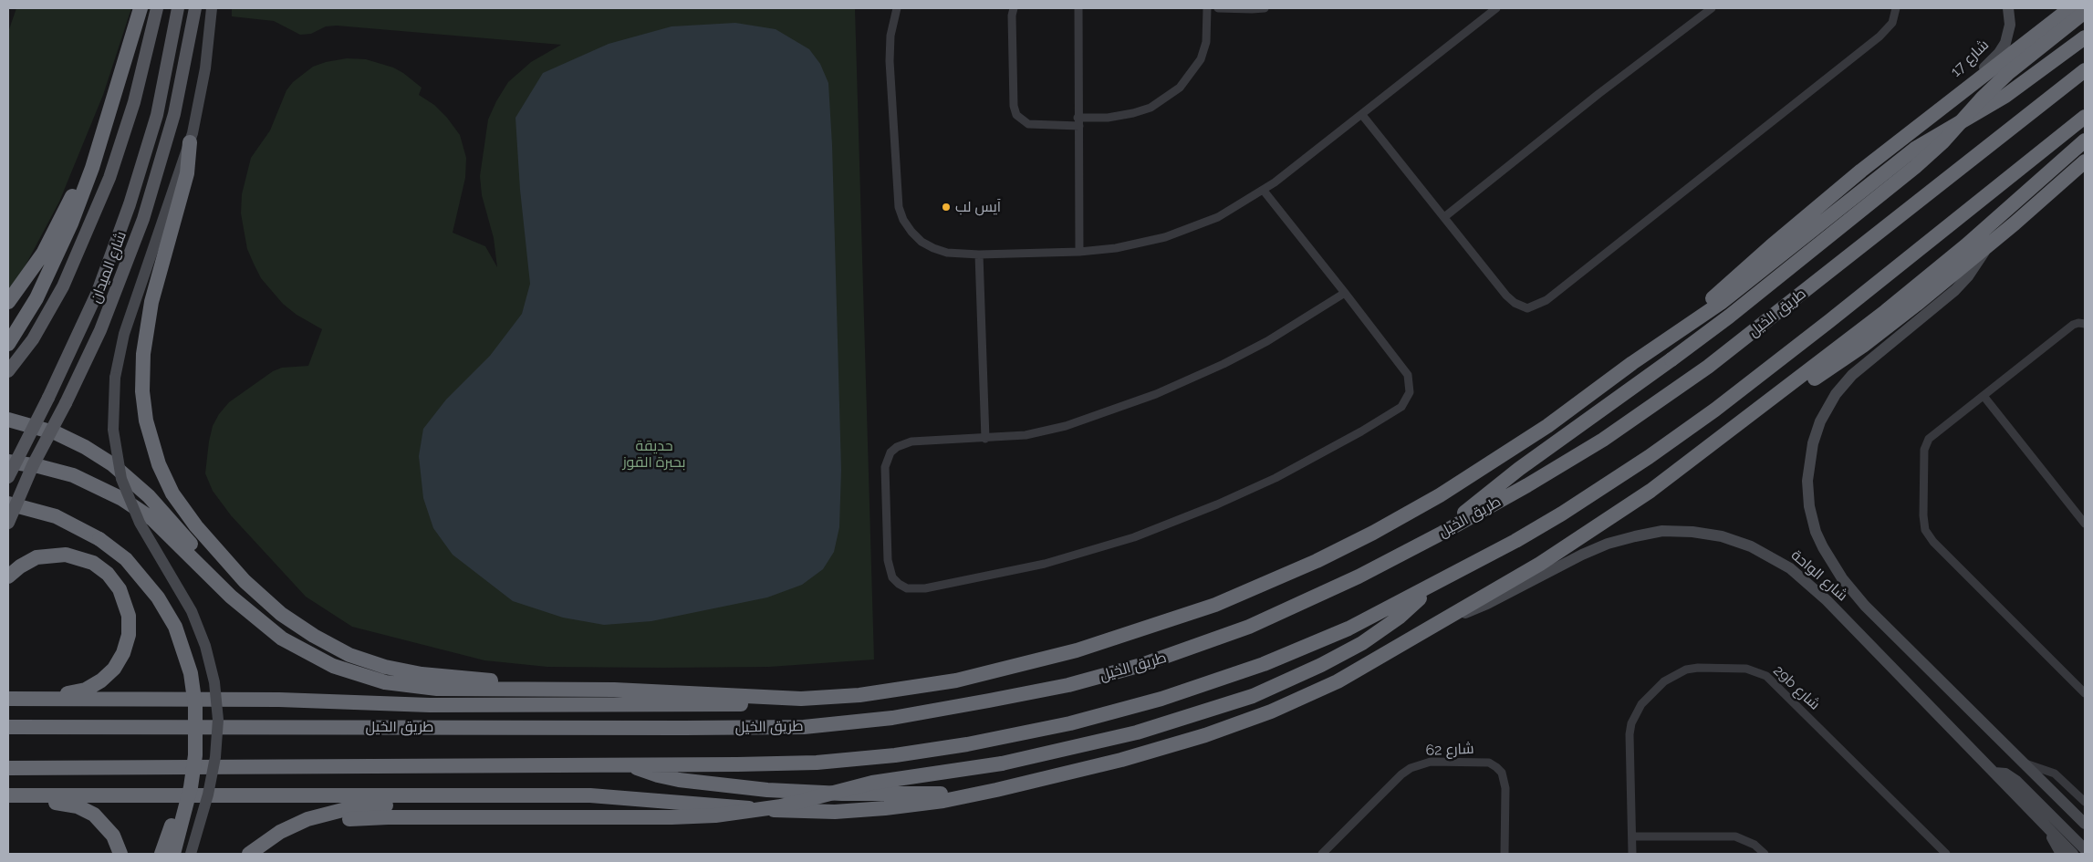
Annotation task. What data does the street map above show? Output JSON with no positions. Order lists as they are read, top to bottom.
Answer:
{
  "streets": {
    "highway": ["طريق الخيل"],
    "main road": ["شارع الميدان"],
    "street": [
      "17 شارع",
      "شارع الواحة",
      "29b شارع",
      "شارع 62"
    ]
  },
  "parks": ["حديقة بحيرة القوز"],
  "places": ["آيس لب"]
}
